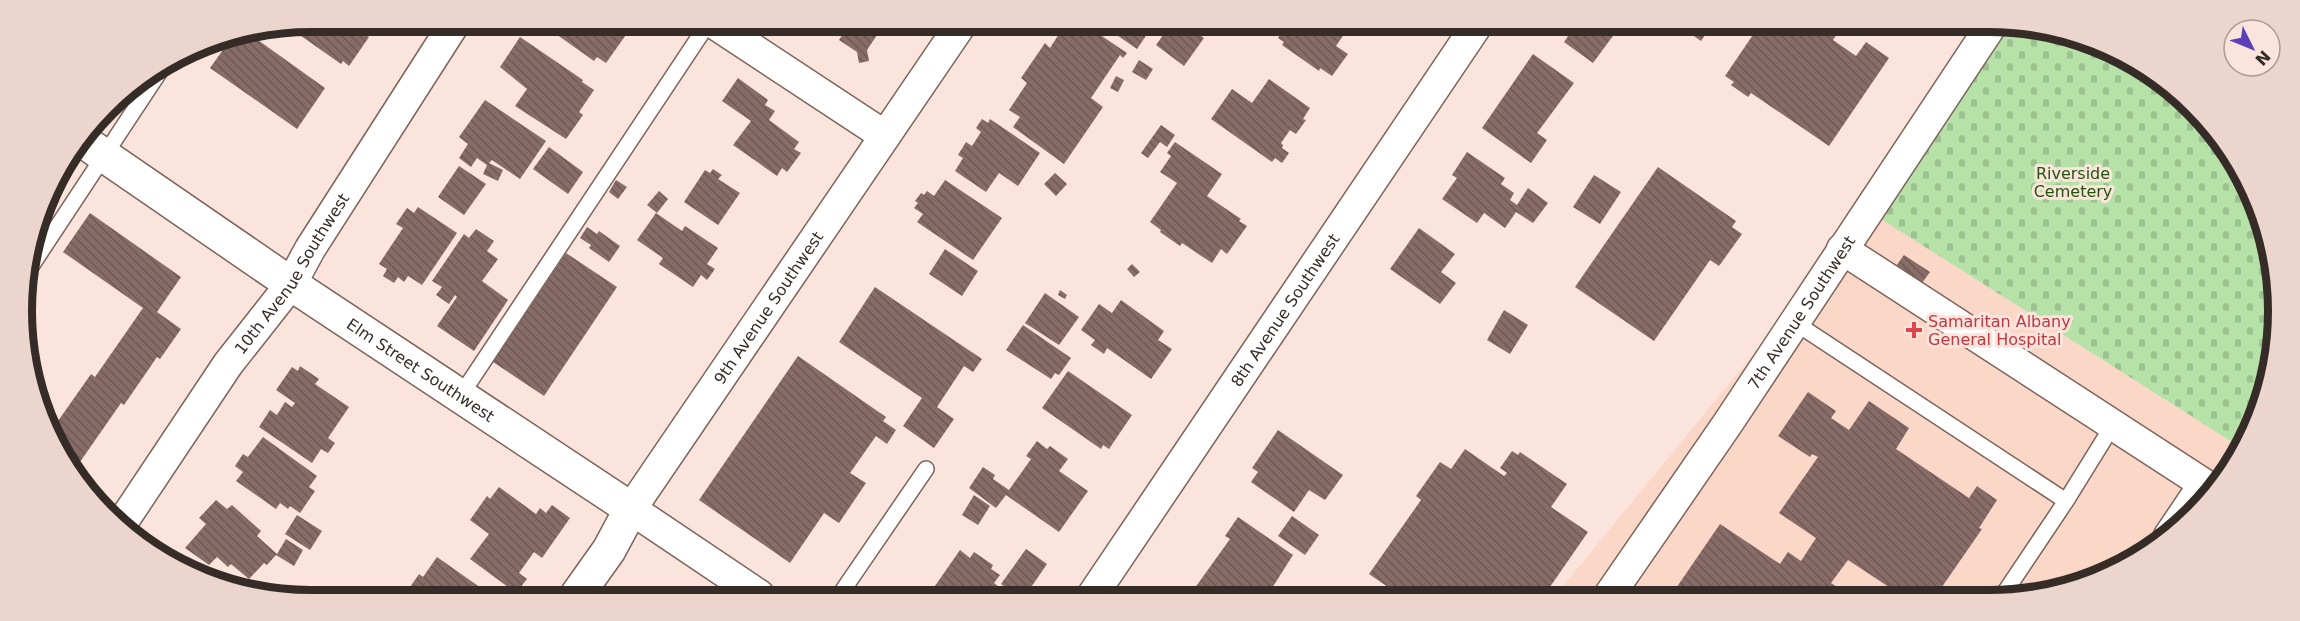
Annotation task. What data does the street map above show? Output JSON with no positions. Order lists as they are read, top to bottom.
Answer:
{
  "streets": {
    "street": [
      "10th Avenue Southwest",
      "9th Avenue Southwest",
      "8th Avenue Southwest",
      "7th Avenue Southwest",
      "Elm Street Southwest"
    ]
  },
  "crossings": [
    ["10th Avenue Southwest", "Elm Street Southwest"],
    ["9th Avenue Southwest", "Elm Street Southwest"]
  ],
  "parks": ["Riverside Cemetery"],
  "places": {
    "health": ["Samaritan Albany General Hospital"]
  },
  "north": "bottom right"
}
